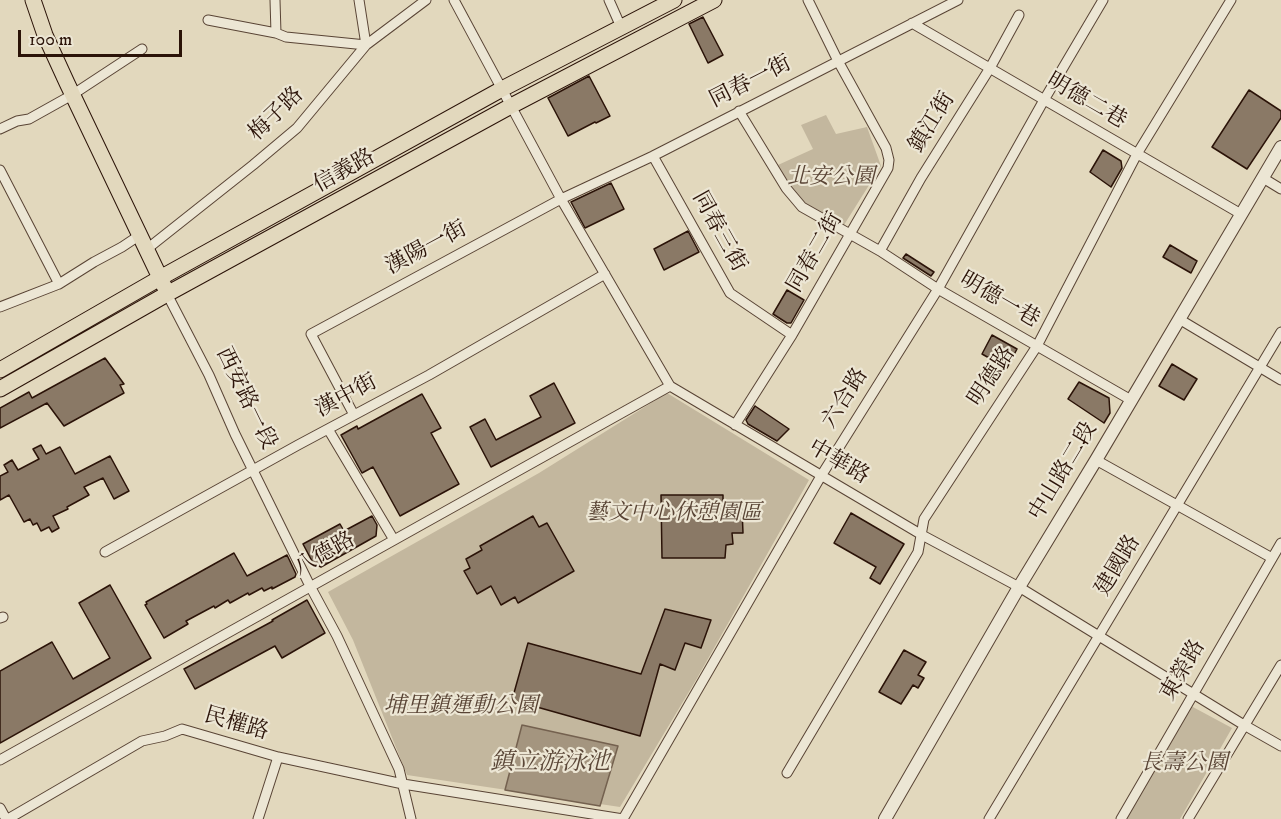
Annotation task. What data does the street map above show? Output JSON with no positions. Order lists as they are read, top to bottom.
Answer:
{
  "streets": {
    "main road": ["信義路", "西安路一段"],
    "street": [
      "同春一街",
      "明德二巷",
      "梅子路",
      "鎮江街",
      "同春三街",
      "漢陽一街",
      "同春二街",
      "明德一巷",
      "明德路",
      "漢中街",
      "六合路",
      "中華路",
      "中山路二段",
      "八德路",
      "建國路",
      "東榮路",
      "民權路"
    ]
  },
  "crossings": [
    ["同春一街", "明德二巷"],
    ["同春一街", "同春三街"],
    ["同春一街", "漢陽一街"],
    ["同春一街", "同春二街"],
    ["同春一街", "明德一巷"],
    ["同春一街", "中華路"],
    ["明德二巷", "鎮江街"],
    ["明德二巷", "明德路"],
    ["明德二巷", "六合路"],
    ["明德二巷", "中山路二段"],
    ["梅子路", "西安路一段"],
    ["鎮江街", "明德一巷"],
    ["信義路", "西安路一段"],
    ["信義路", "中華路"],
    ["同春三街", "同春二街"],
    ["漢陽一街", "漢中街"],
    ["漢陽一街", "中華路"],
    ["同春二街", "明德一巷"],
    ["同春二街", "中華路"],
    ["明德一巷", "明德路"],
    ["明德一巷", "六合路"],
    ["明德一巷", "中山路二段"],
    ["明德路", "中華路"],
    ["漢中街", "西安路一段"],
    ["漢中街", "中華路"],
    ["西安路一段", "八德路"],
    ["西安路一段", "民權路"],
    ["六合路", "中華路"],
    ["六合路", "民權路"],
    ["中華路", "中山路二段"],
    ["中華路", "八德路"],
    ["中華路", "建國路"],
    ["中華路", "東榮路"]
  ],
  "water": ["鎮立游泳池"],
  "parks": [
    "北安公園",
    "藝文中心休憩園區",
    "埔里鎮運動公園",
    "長壽公園"
  ],
  "scale_bar": "100 m"
}
